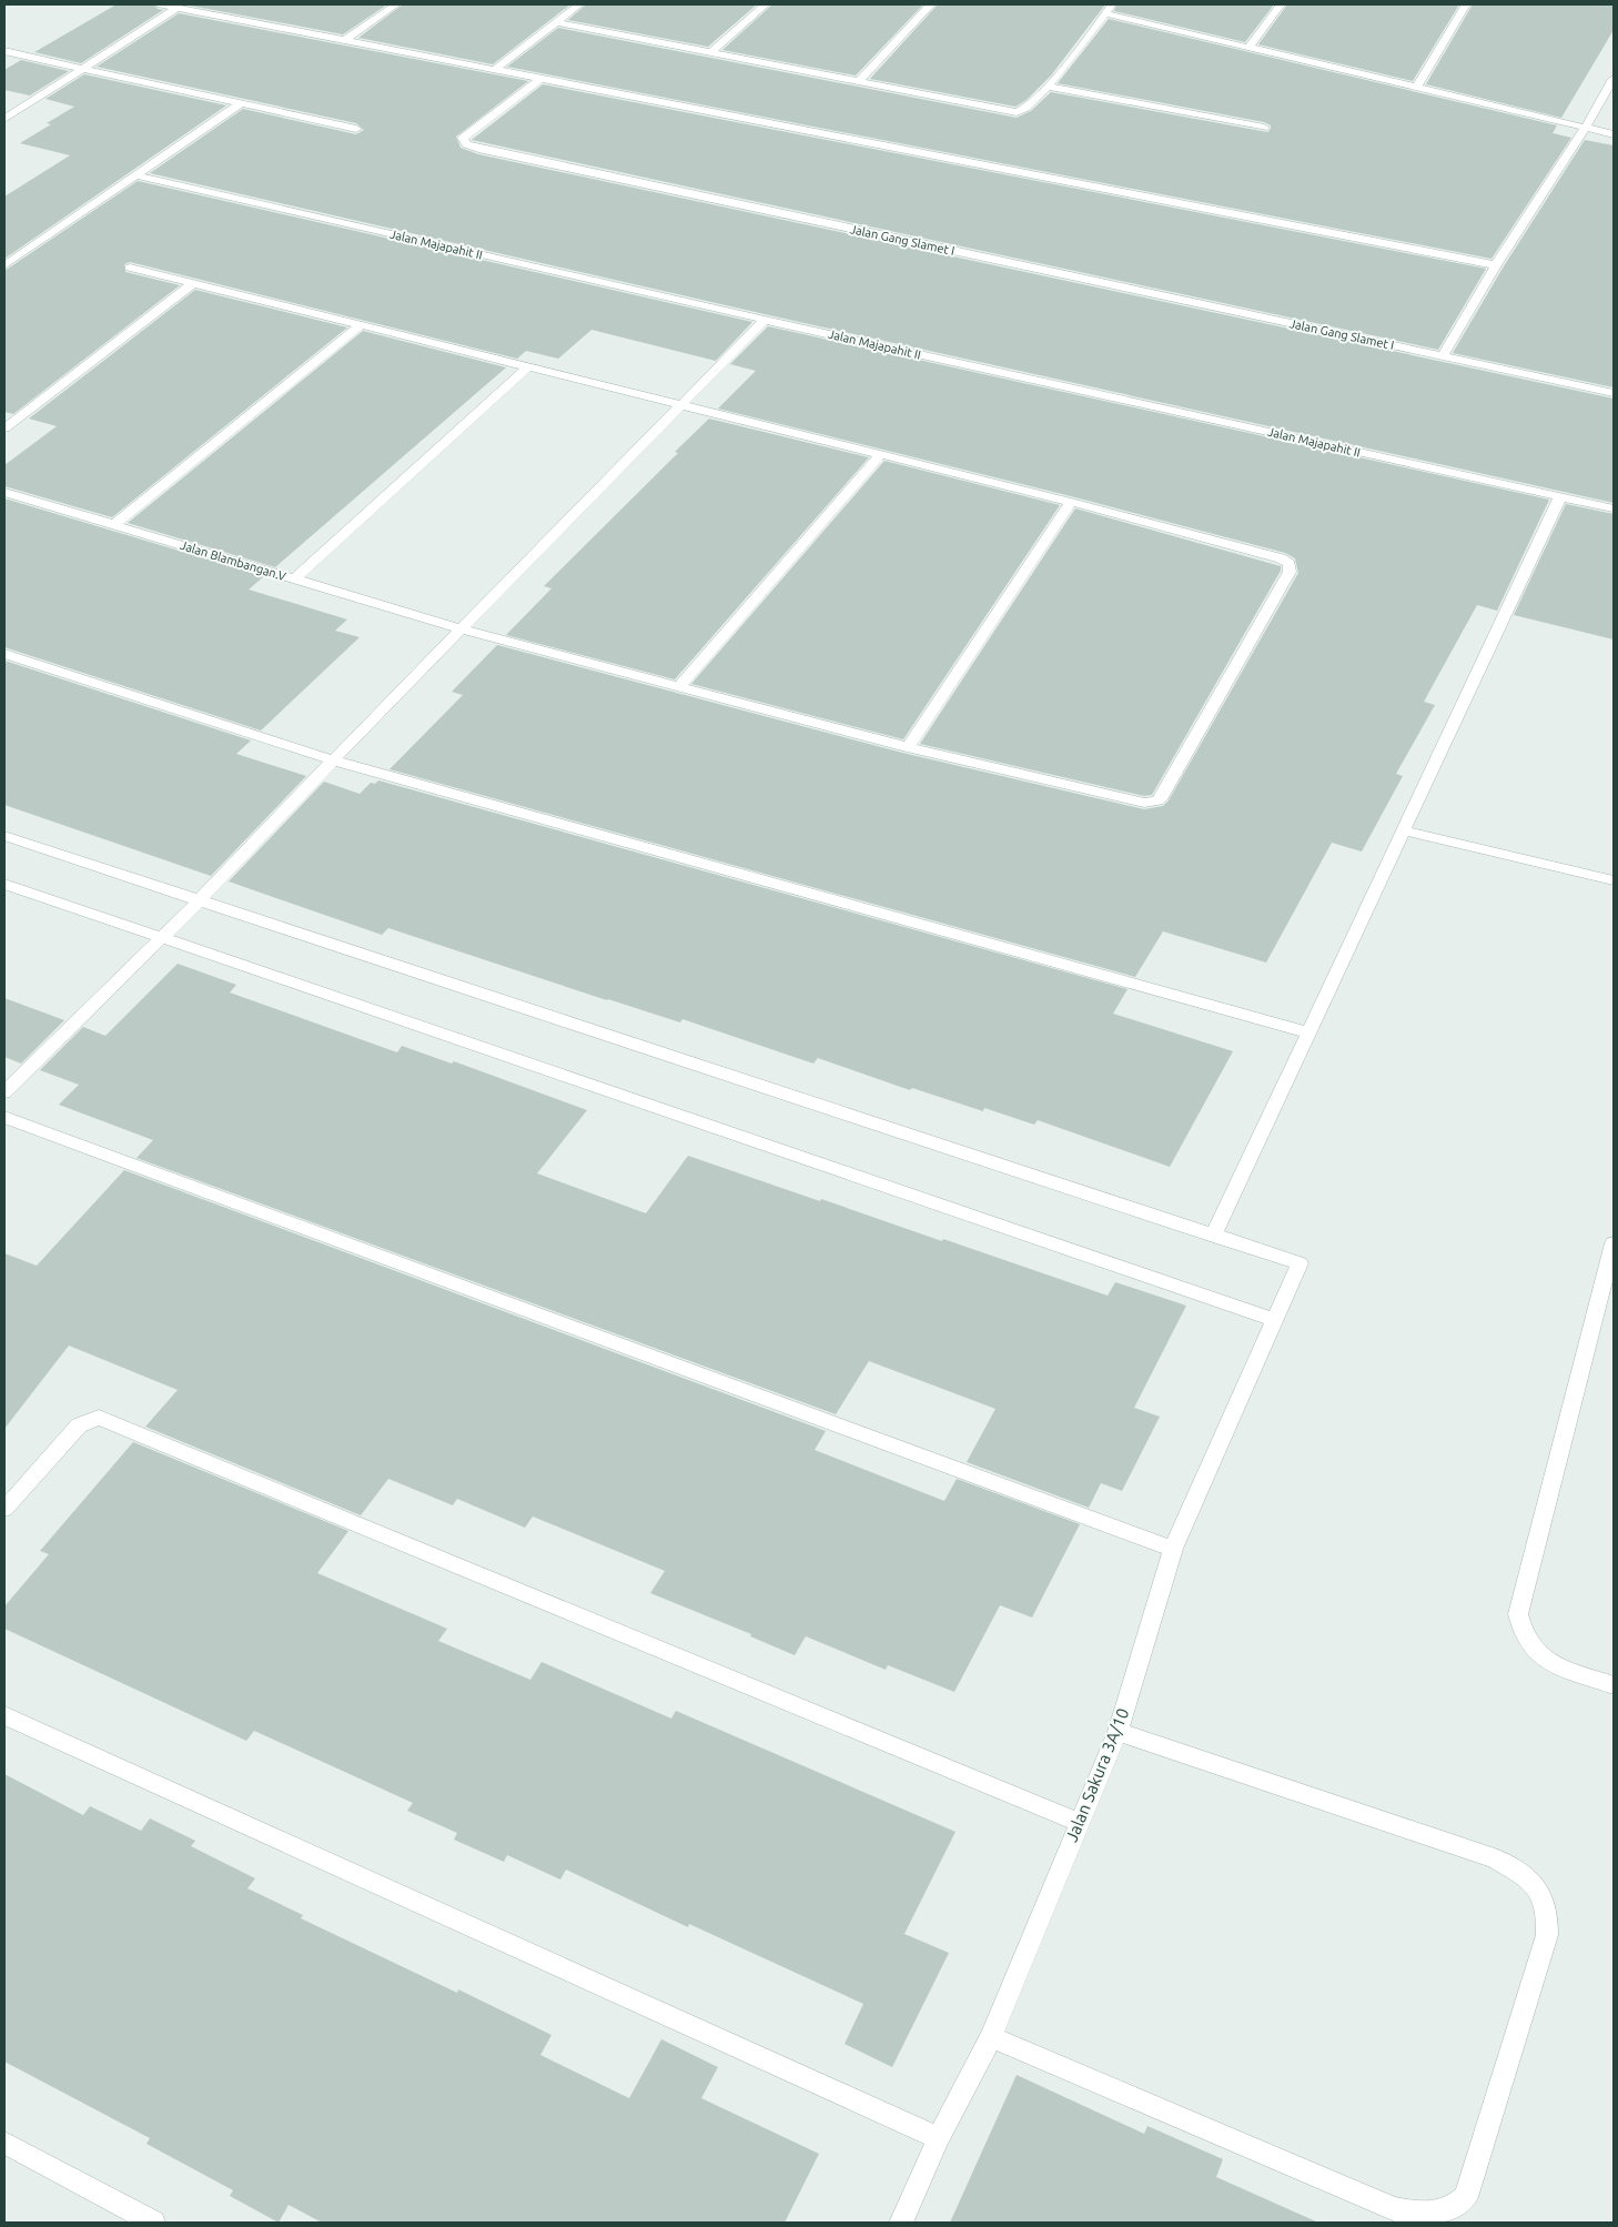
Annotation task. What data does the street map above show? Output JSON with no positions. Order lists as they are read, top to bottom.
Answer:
{
  "streets": {
    "street": [
      "Jalan Gang Slamet I",
      "Jalan Majapahit II",
      "Jalan Blambangan.V",
      "Jalan Sakura 3A/10"
    ]
  }
}
